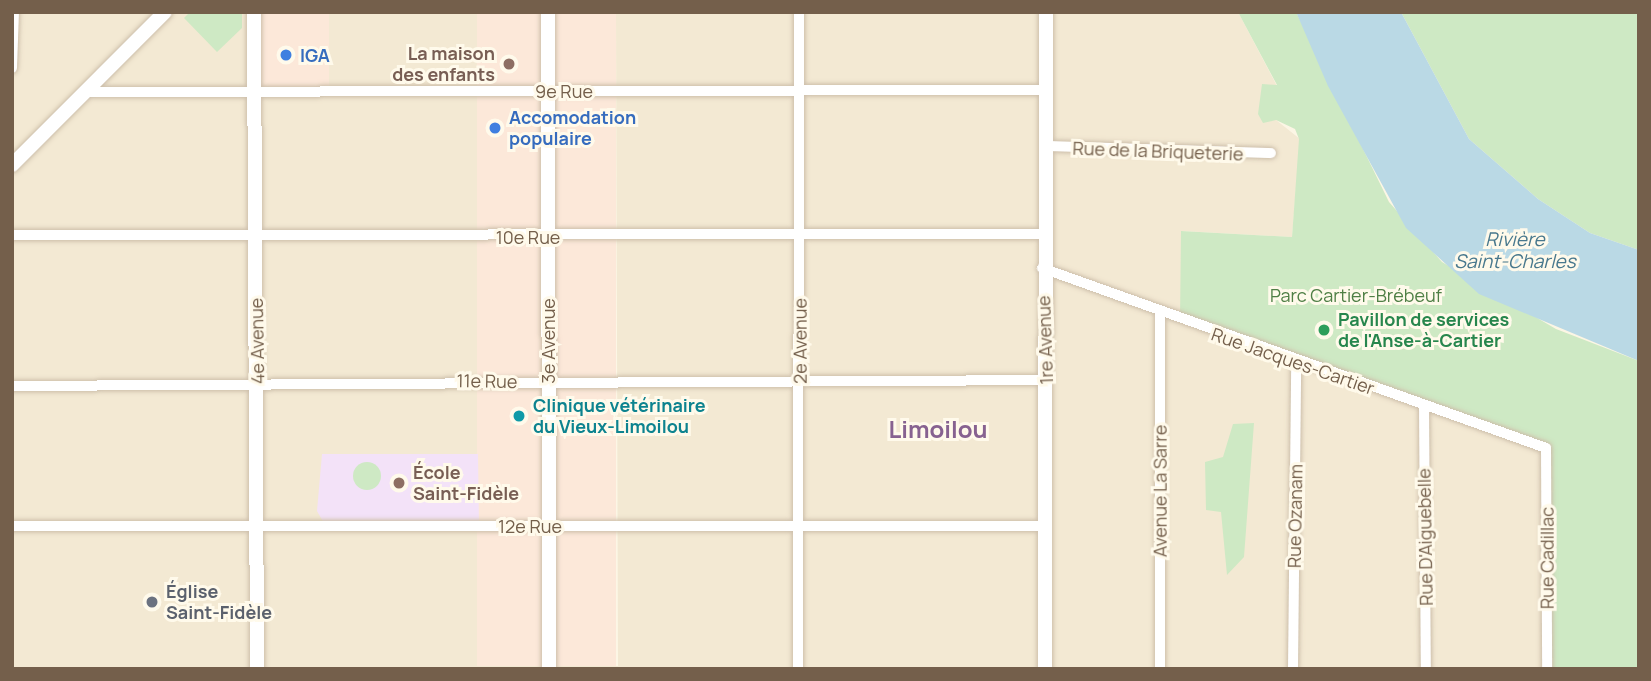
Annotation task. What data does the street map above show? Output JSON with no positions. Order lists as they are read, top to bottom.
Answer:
{
  "streets": {
    "street": [
      "9e Rue",
      "Rue de la Briqueterie",
      "10e Rue",
      "1re Avenue",
      "4e Avenue",
      "3e Avenue",
      "2e Avenue",
      "Rue Jacques-Cartier",
      "11e Rue",
      "Avenue La Sarre",
      "Rue Ozanam",
      "12e Rue",
      "Rue D'Aiguebelle",
      "Rue Cadillac"
    ]
  },
  "crossings": [
    ["9e Rue", "1re Avenue"],
    ["9e Rue", "4e Avenue"],
    ["9e Rue", "3e Avenue"],
    ["9e Rue", "2e Avenue"],
    ["Rue de la Briqueterie", "1re Avenue"],
    ["10e Rue", "1re Avenue"],
    ["10e Rue", "4e Avenue"],
    ["10e Rue", "3e Avenue"],
    ["10e Rue", "2e Avenue"],
    ["1re Avenue", "Rue Jacques-Cartier"],
    ["1re Avenue", "11e Rue"],
    ["1re Avenue", "12e Rue"],
    ["4e Avenue", "11e Rue"],
    ["4e Avenue", "12e Rue"],
    ["3e Avenue", "11e Rue"],
    ["3e Avenue", "12e Rue"],
    ["2e Avenue", "11e Rue"],
    ["2e Avenue", "12e Rue"],
    ["Rue Jacques-Cartier", "Avenue La Sarre"],
    ["Rue Jacques-Cartier", "Rue Ozanam"],
    ["Rue Jacques-Cartier", "Rue D'Aiguebelle"],
    ["Rue Jacques-Cartier", "Rue Cadillac"]
  ],
  "districts": ["Limoilou"],
  "water": ["Rivière Saint-Charles"],
  "parks": ["Parc Cartier-Brébeuf"],
  "places": [
    "IGA",
    "La maison des enfants",
    "Accomodation populaire",
    "Pavillon de services de l'Anse-à-Cartier",
    "Clinique vétérinaire du Vieux-Limoilou",
    "École Saint-Fidèle",
    "Église Saint-Fidèle"
  ]
}
